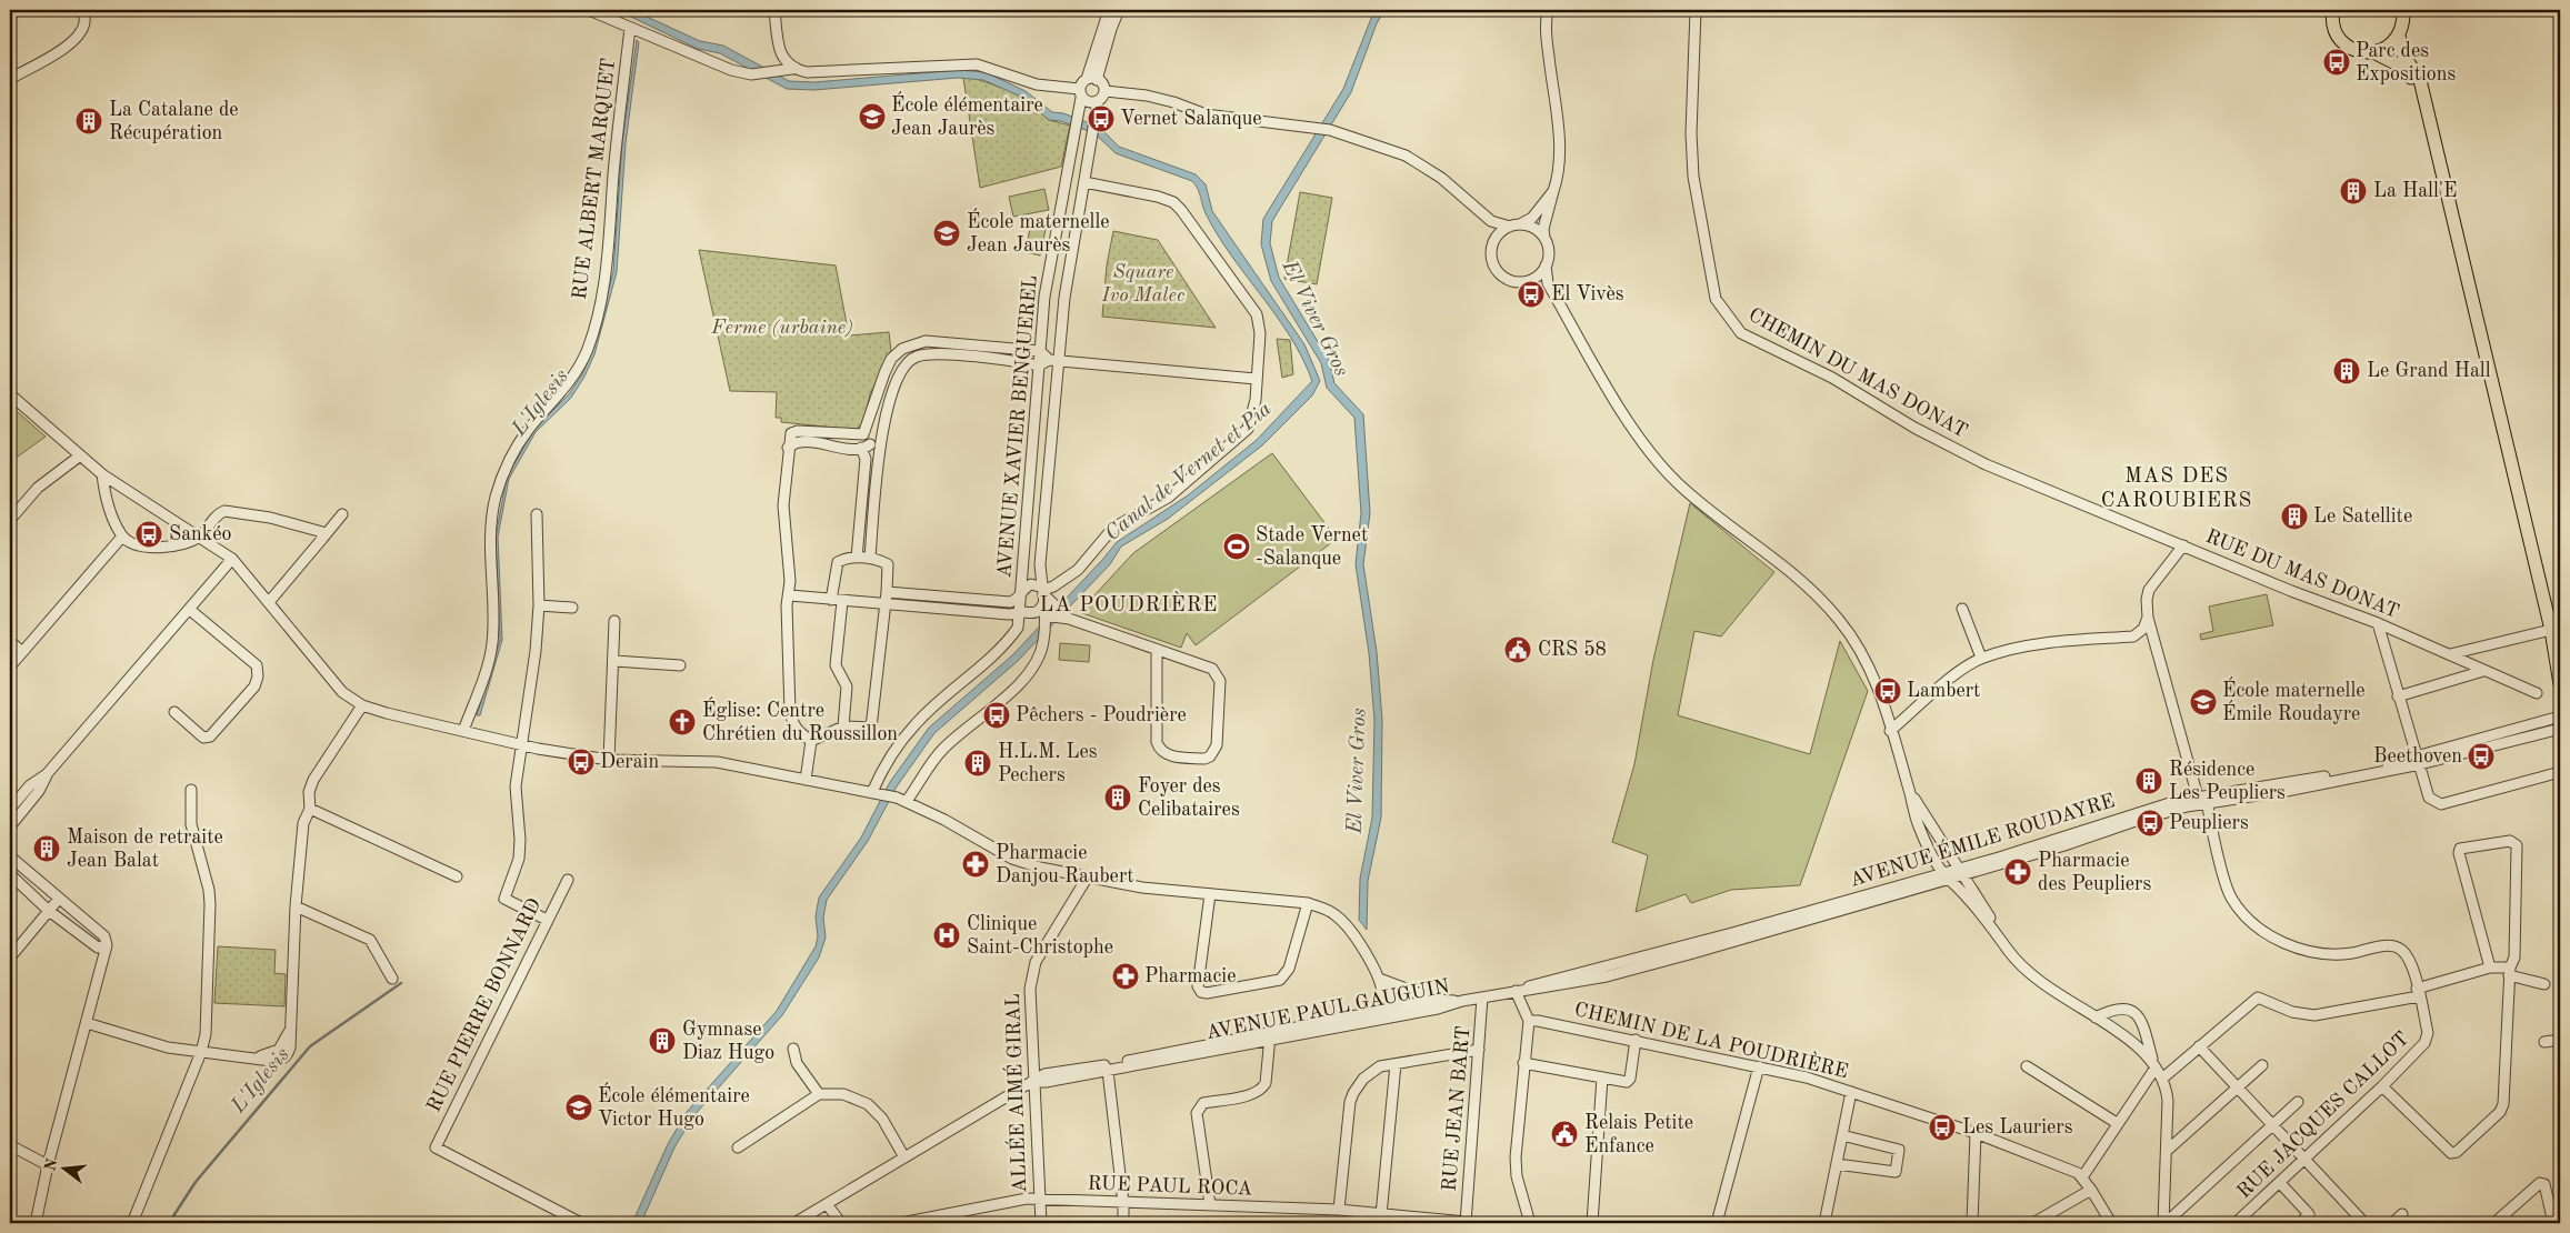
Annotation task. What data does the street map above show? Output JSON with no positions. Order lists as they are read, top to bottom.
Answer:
{
  "streets": {
    "street": [
      "RUE ALBERT MARQUET",
      "CHEMIN DU MAS DONAT",
      "AVENUE XAVIER BENGUEREL",
      "RUE DU MAS DONAT",
      "AVENUE ÉMILE ROUDAYRE",
      "RUE PIERRE BONNARD",
      "AVENUE PAUL GAUGUIN",
      "CHEMIN DE LA POUDRIÈRE",
      "ALLÉE AIMÉ GIRAL",
      "RUE JEAN BART",
      "RUE JACQUES CALLOT",
      "RUE PAUL ROCA"
    ]
  },
  "crossings": [
    ["CHEMIN DU MAS DONAT", "RUE DU MAS DONAT"],
    ["RUE DU MAS DONAT", "RUE JACQUES CALLOT"],
    ["AVENUE ÉMILE ROUDAYRE", "AVENUE PAUL GAUGUIN"],
    ["AVENUE ÉMILE ROUDAYRE", "RUE JEAN BART"],
    ["AVENUE ÉMILE ROUDAYRE", "RUE JACQUES CALLOT"],
    ["AVENUE PAUL GAUGUIN", "ALLÉE AIMÉ GIRAL"],
    ["ALLÉE AIMÉ GIRAL", "RUE PAUL ROCA"],
    ["RUE JEAN BART", "RUE PAUL ROCA"]
  ],
  "districts": ["MAS DES CAROUBIERS", "LA POUDRIÈRE"],
  "water": ["El Viver Gros", "L'Iglesis", "Canal de Vernet et Pia"],
  "parks": ["Square Ivo Malec", "Ferme (urbaine)"],
  "places": {
    "bus stop": [
      "Parc des Expositions",
      "Vernet Salanque",
      "El Vivès",
      "Sankéo",
      "Lambert",
      "Pêchers - Poudrière",
      "Beethoven",
      "Derain",
      "Peupliers",
      "Les Lauriers"
    ],
    "school or university": [
      "École élémentaire Jean Jaurès",
      "École maternelle Jean Jaurès",
      "École maternelle Émile Roudayre",
      "École élémentaire Victor Hugo"
    ],
    "building": [
      "La Catalane de Récupération",
      "La Hall'E",
      "Le Grand Hall",
      "Le Satellite",
      "H.L.M. Les Pechers",
      "Résidence Les Peupliers",
      "Foyer des Celibataires",
      "Maison de retraite Jean Balat",
      "Gymnase Diaz Hugo"
    ],
    "sports": ["Stade Vernet -Salanque"],
    "public building": ["CRS 58", "Relais Petite Enfance"],
    "church": ["Église: Centre Chrétien du Roussillon"],
    "pharmacy": ["Pharmacie Danjou Raubert", "Pharmacie des Peupliers", "Pharmacie"],
    "hospital": ["Clinique Saint-Christophe"]
  },
  "north": "left"
}
